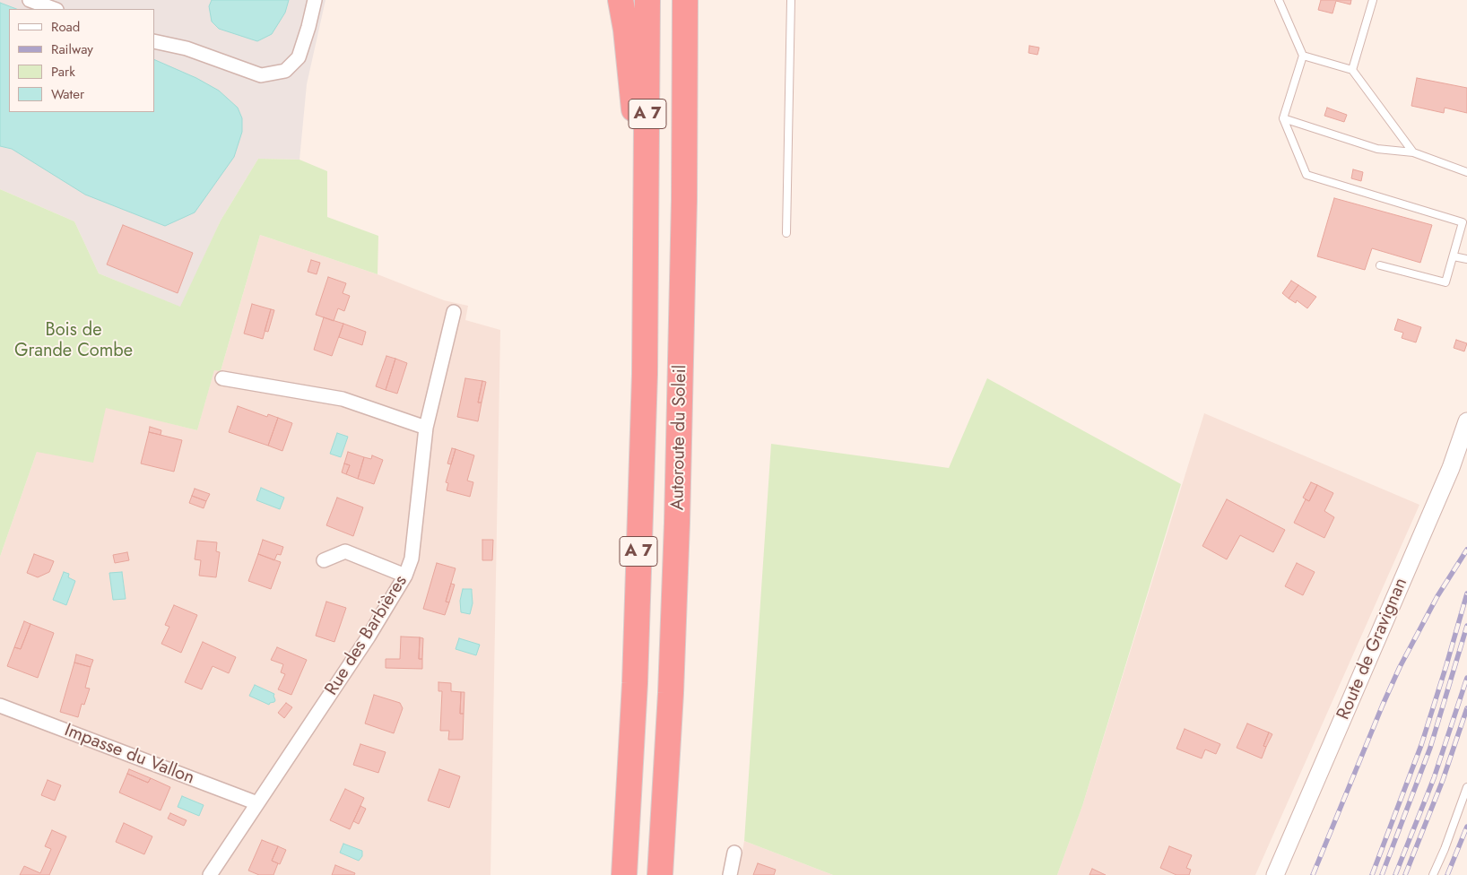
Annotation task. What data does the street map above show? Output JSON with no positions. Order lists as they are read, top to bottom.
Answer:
{
  "streets": {
    "highway": ["A 7", "Autoroute du Soleil"],
    "street": ["Rue des Barbières", "Route de Gravignan", "Impasse du Vallon"]
  },
  "crossings": [
    ["Rue des Barbières", "Impasse du Vallon"]
  ],
  "parks": ["Bois de Grande Combe"],
  "legend": [
    "Road",
    "Railway",
    "Park",
    "Water"
  ]
}
